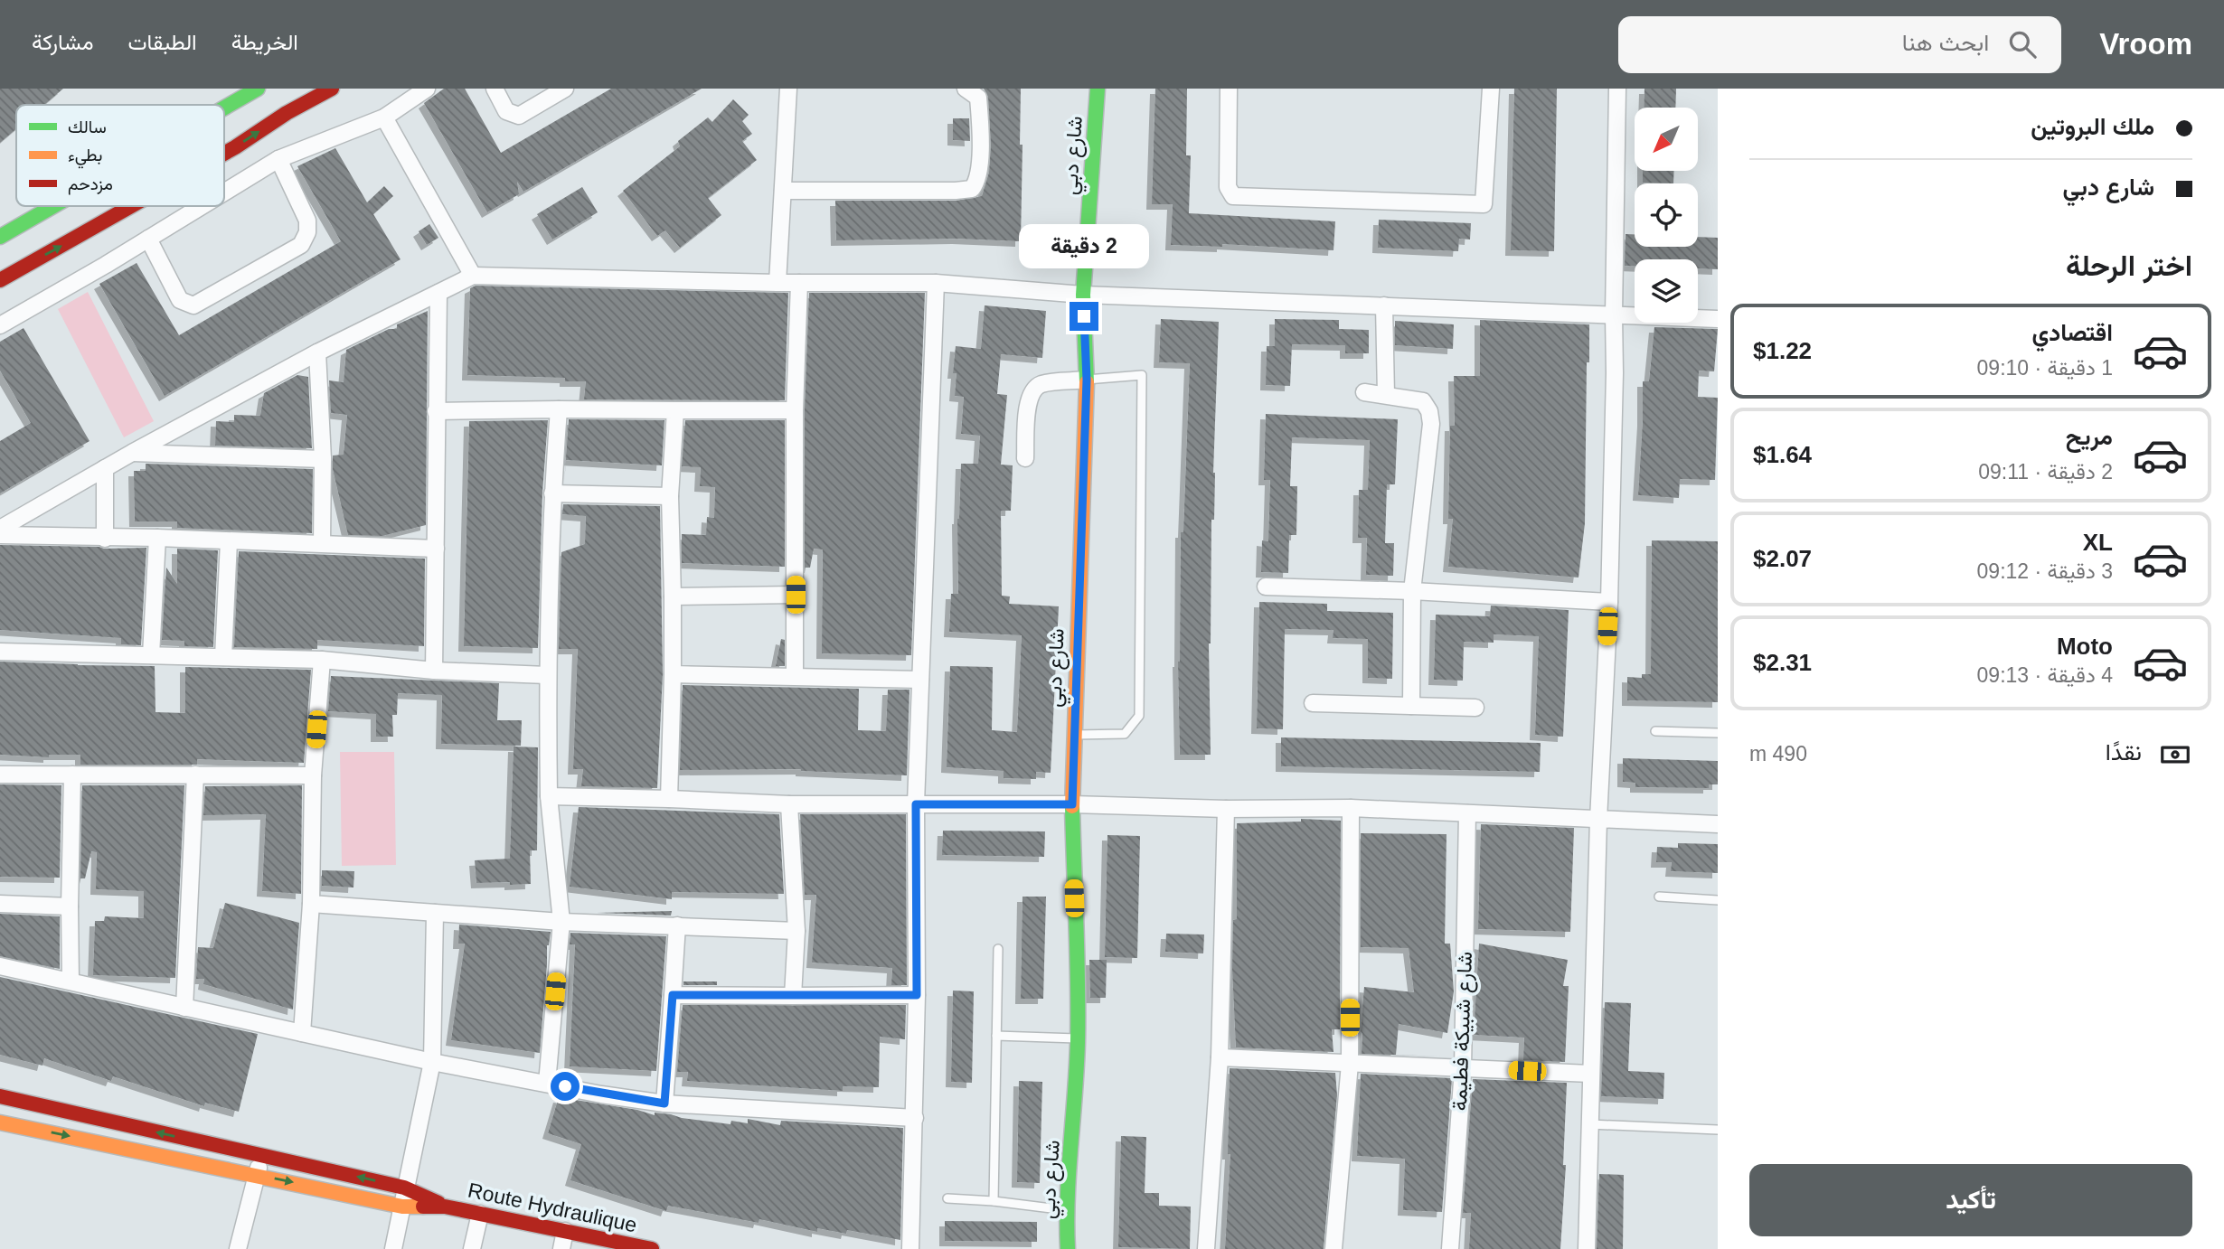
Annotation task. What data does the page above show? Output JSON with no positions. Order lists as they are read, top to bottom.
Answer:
{
  "streets": {
    "main road": ["شارع دبي", "Route Hydraulique"],
    "street": ["شارع شبيكة فطيمة"]
  },
  "legend": ["سالك", "بطيء", "مزدحم"],
  "north": "bottom left",
  "page": {
    "header": "Vroom",
    "search": "ابحث هنا",
    "nav": ["الخريطة", "الطبقات", "مشاركة"],
    "banner": ["ملك البروتين", "شارع دبي"],
    "bubble": "2 دقيقة",
    "heading": "اختر الرحلة",
    "list": [
      {
        "name": "اقتصادي",
        "note": "1 دقيقة · 09:10",
        "value": "$1.22"
      },
      {
        "name": "مريح",
        "note": "2 دقيقة · 09:11",
        "value": "$1.64"
      },
      {
        "name": "XL",
        "note": "3 دقيقة · 09:12",
        "value": "$2.07"
      },
      {
        "name": "Moto",
        "note": "4 دقيقة · 09:13",
        "value": "$2.31"
      }
    ],
    "pay": ["نقدًا", "490 m"],
    "buttons": "تأكيد"
  }
}
